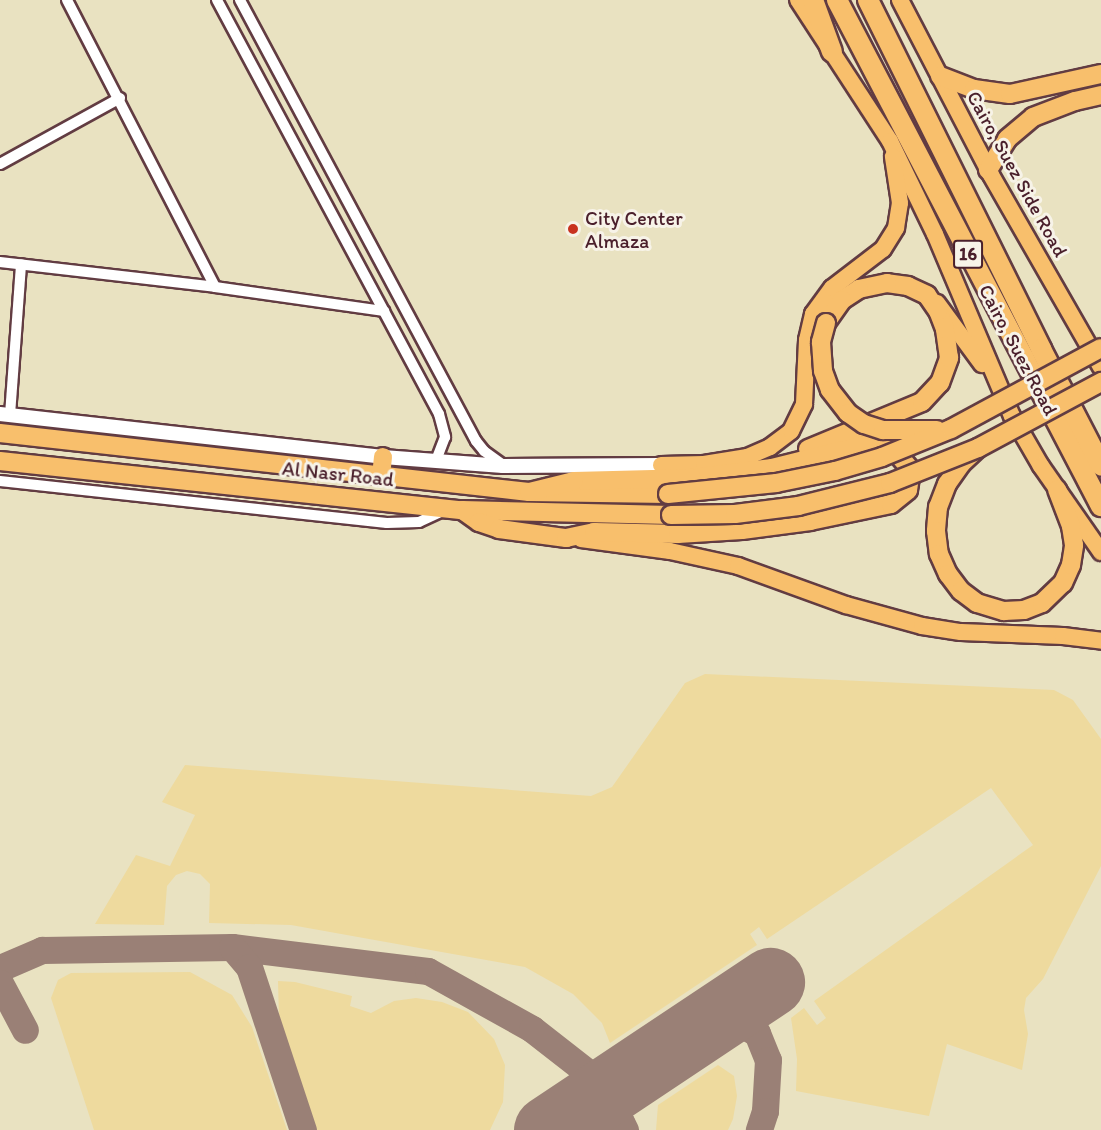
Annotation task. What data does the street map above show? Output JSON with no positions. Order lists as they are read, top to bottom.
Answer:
{
  "streets": {
    "highway": ["16", "Cairo, Suez Road", "Al Nasr Road"],
    "main road": ["Cairo, Suez Side Road"]
  },
  "places": ["City Center Almaza"]
}
